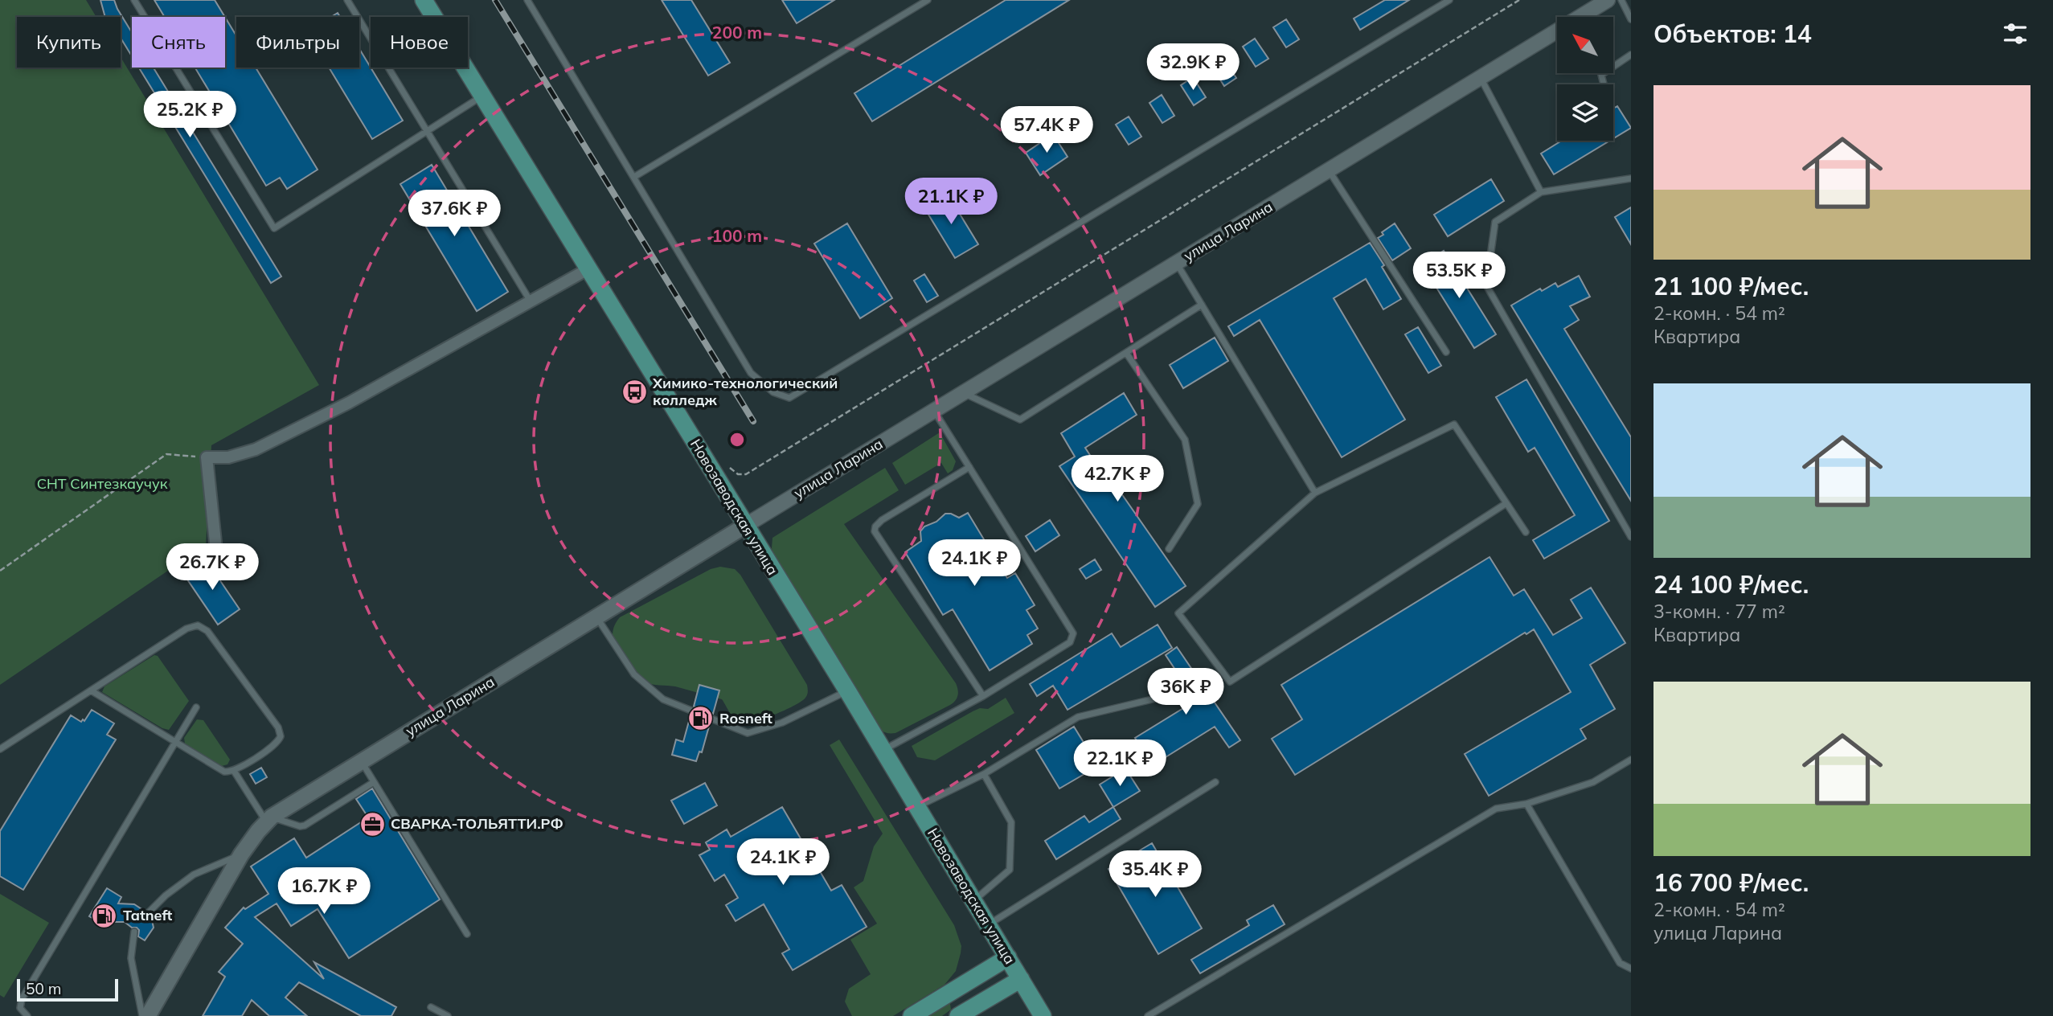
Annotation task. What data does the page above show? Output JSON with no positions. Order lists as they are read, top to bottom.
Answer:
{
  "streets": {
    "main road": ["улица Ларина", "Новозаводская улица"]
  },
  "crossings": [
    ["улица Ларина", "Новозаводская улица"]
  ],
  "parks": ["СНТ Синтезкаучук"],
  "places": {
    "bus stop": ["Химико-технологический колледж"],
    "fuel station": ["Rosneft", "Tatneft"],
    "office": ["СВАРКА-ТОЛЬЯТТИ.РФ"]
  },
  "scale_bar": "50 m",
  "north": "top left",
  "page": {
    "heading": "Объектов: 14",
    "chip": [
      "Купить",
      "Снять",
      "Фильтры",
      "Новое"
    ],
    "price": [
      "32.9K ₽",
      "25.2K ₽",
      "57.4K ₽",
      "21.1K ₽",
      "37.6K ₽",
      "53.5K ₽",
      "42.7K ₽",
      "24.1K ₽",
      "26.7K ₽",
      "36K ₽",
      "22.1K ₽",
      "24.1K ₽",
      "35.4K ₽",
      "16.7K ₽"
    ],
    "list": [
      {
        "name": "21 100 ₽/мес.",
        "note": "2-комн. · 54 m² · Квартира"
      },
      {
        "name": "24 100 ₽/мес.",
        "note": "3-комн. · 77 m² · Квартира"
      },
      {
        "name": "16 700 ₽/мес.",
        "note": "2-комн. · 54 m² · улица Ларина"
      }
    ],
    "scale": "50 m"
  },
  "rings": ["200 m", "100 m"]
}
